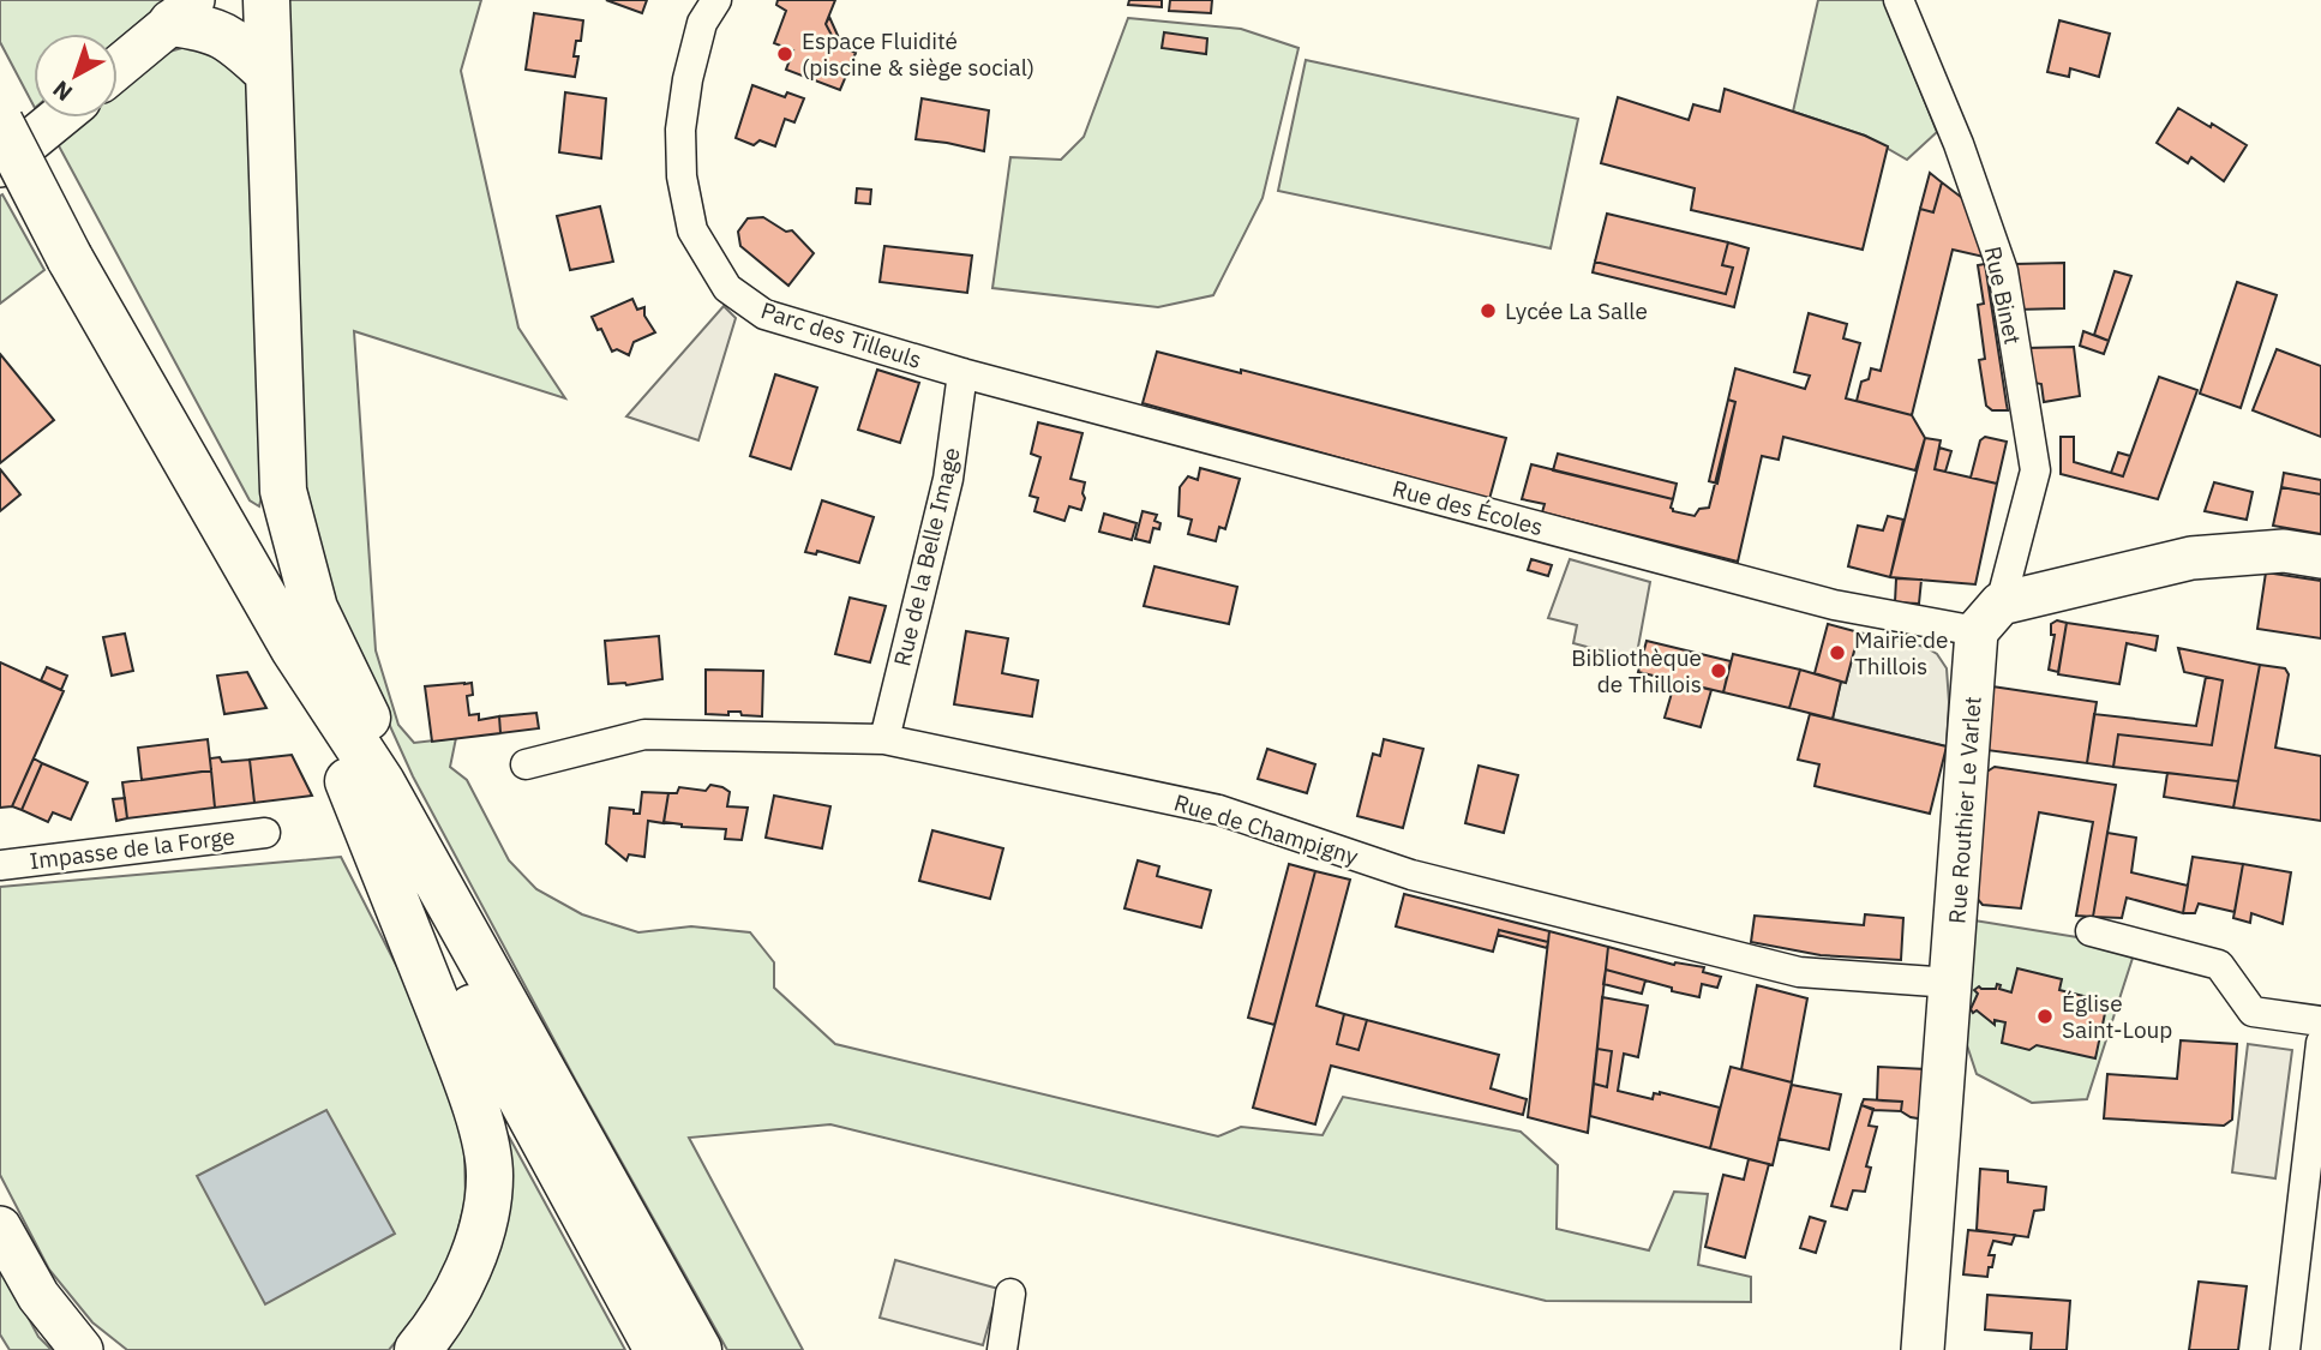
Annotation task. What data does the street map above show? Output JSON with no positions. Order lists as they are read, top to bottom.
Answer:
{
  "streets": {
    "street": [
      "Rue Binet",
      "Parc des Tilleuls",
      "Rue des Écoles",
      "Rue de la Belle Image",
      "Rue Routhier Le Varlet",
      "Rue de Champigny",
      "Impasse de la Forge"
    ]
  },
  "crossings": [
    ["Rue Binet", "Rue des Écoles"],
    ["Rue Binet", "Rue Routhier Le Varlet"],
    ["Parc des Tilleuls", "Rue des Écoles"],
    ["Parc des Tilleuls", "Rue de la Belle Image"],
    ["Rue des Écoles", "Rue de la Belle Image"],
    ["Rue des Écoles", "Rue Routhier Le Varlet"],
    ["Rue de la Belle Image", "Rue de Champigny"],
    ["Rue Routhier Le Varlet", "Rue de Champigny"]
  ],
  "places": [
    "Espace Fluidité (piscine & siège social)",
    "Lycée La Salle",
    "Mairie de Thillois",
    "Bibliothèque de Thillois",
    "Église Saint-Loup"
  ],
  "north": "bottom left"
}
